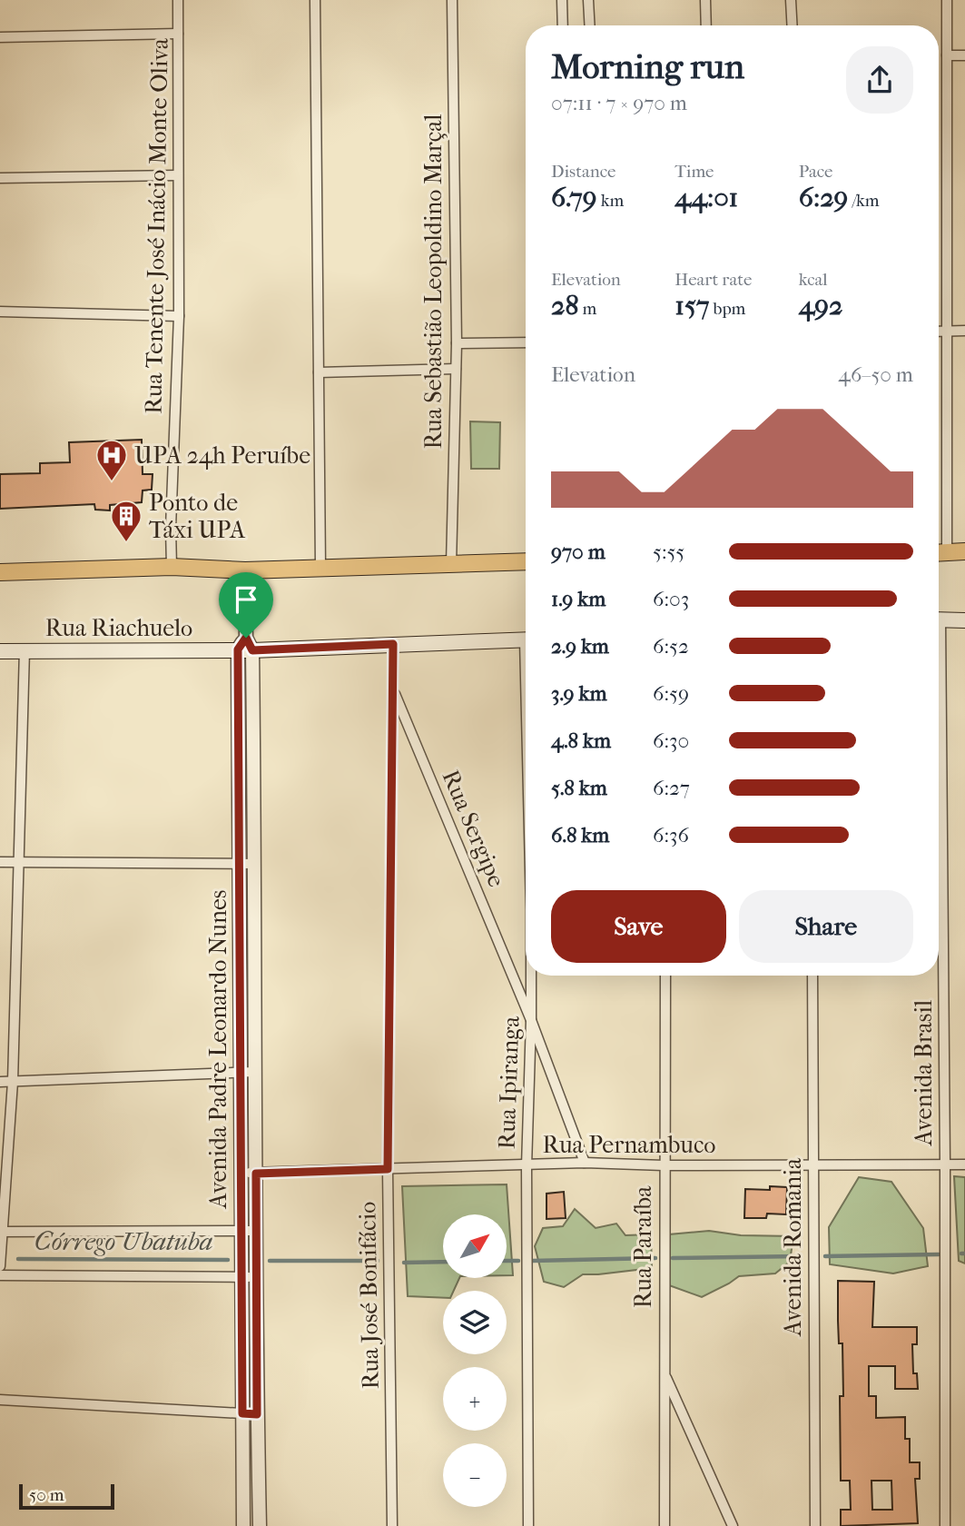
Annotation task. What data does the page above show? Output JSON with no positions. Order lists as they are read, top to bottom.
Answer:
{
  "streets": {
    "main road": ["Rua Riachuelo"],
    "street": [
      "Rua Tenente José Inácio Monte Oliva",
      "Rua Sebastião Leopoldino Marçal",
      "Rua Sergipe",
      "Avenida Padre Leonardo Nunes",
      "Avenida Brasil",
      "Rua Ipiranga",
      "Rua Pernambuco",
      "Rua Paraíba",
      "Avenida Romania",
      "Rua José Bonifácio"
    ]
  },
  "crossings": [
    ["Rua Riachuelo", "Avenida Padre Leonardo Nunes"],
    ["Rua Riachuelo", "Rua José Bonifácio"],
    ["Rua Sergipe", "Rua Ipiranga"],
    ["Rua Sergipe", "Rua Pernambuco"],
    ["Rua Sergipe", "Rua José Bonifácio"],
    ["Avenida Padre Leonardo Nunes", "Rua Pernambuco"],
    ["Avenida Brasil", "Rua Pernambuco"],
    ["Rua Ipiranga", "Rua Pernambuco"],
    ["Rua Pernambuco", "Rua Paraíba"],
    ["Rua Pernambuco", "Avenida Romania"],
    ["Rua Pernambuco", "Rua José Bonifácio"]
  ],
  "water": ["Córrego Ubatuba"],
  "places": {
    "hospital": ["UPA 24h Peruíbe"],
    "building": ["Ponto de Táxi UPA"]
  },
  "scale_bar": "50 m",
  "north": "top right",
  "page": {
    "heading": ["Morning run", "07:11 · 7 × 970 m"],
    "stats": [
      ["Distance", "6.79 km"],
      ["Time", "44:01"],
      ["Pace", "6:29 /km"],
      ["Elevation", "28 m"],
      ["Heart rate", "157 bpm"],
      ["kcal", "492"]
    ],
    "chart": ["Elevation", "46–50 m"],
    "list": [
      {
        "name": "970 m",
        "note": "5:55"
      },
      {
        "name": "1.9 km",
        "note": "6:03"
      },
      {
        "name": "2.9 km",
        "note": "6:52"
      },
      {
        "name": "3.9 km",
        "note": "6:59"
      },
      {
        "name": "4.8 km",
        "note": "6:30"
      },
      {
        "name": "5.8 km",
        "note": "6:27"
      },
      {
        "name": "6.8 km",
        "note": "6:36"
      }
    ],
    "buttons": ["Save", "Share"],
    "map_buttons": ["+", "−"],
    "scale": "50 m"
  }
}
